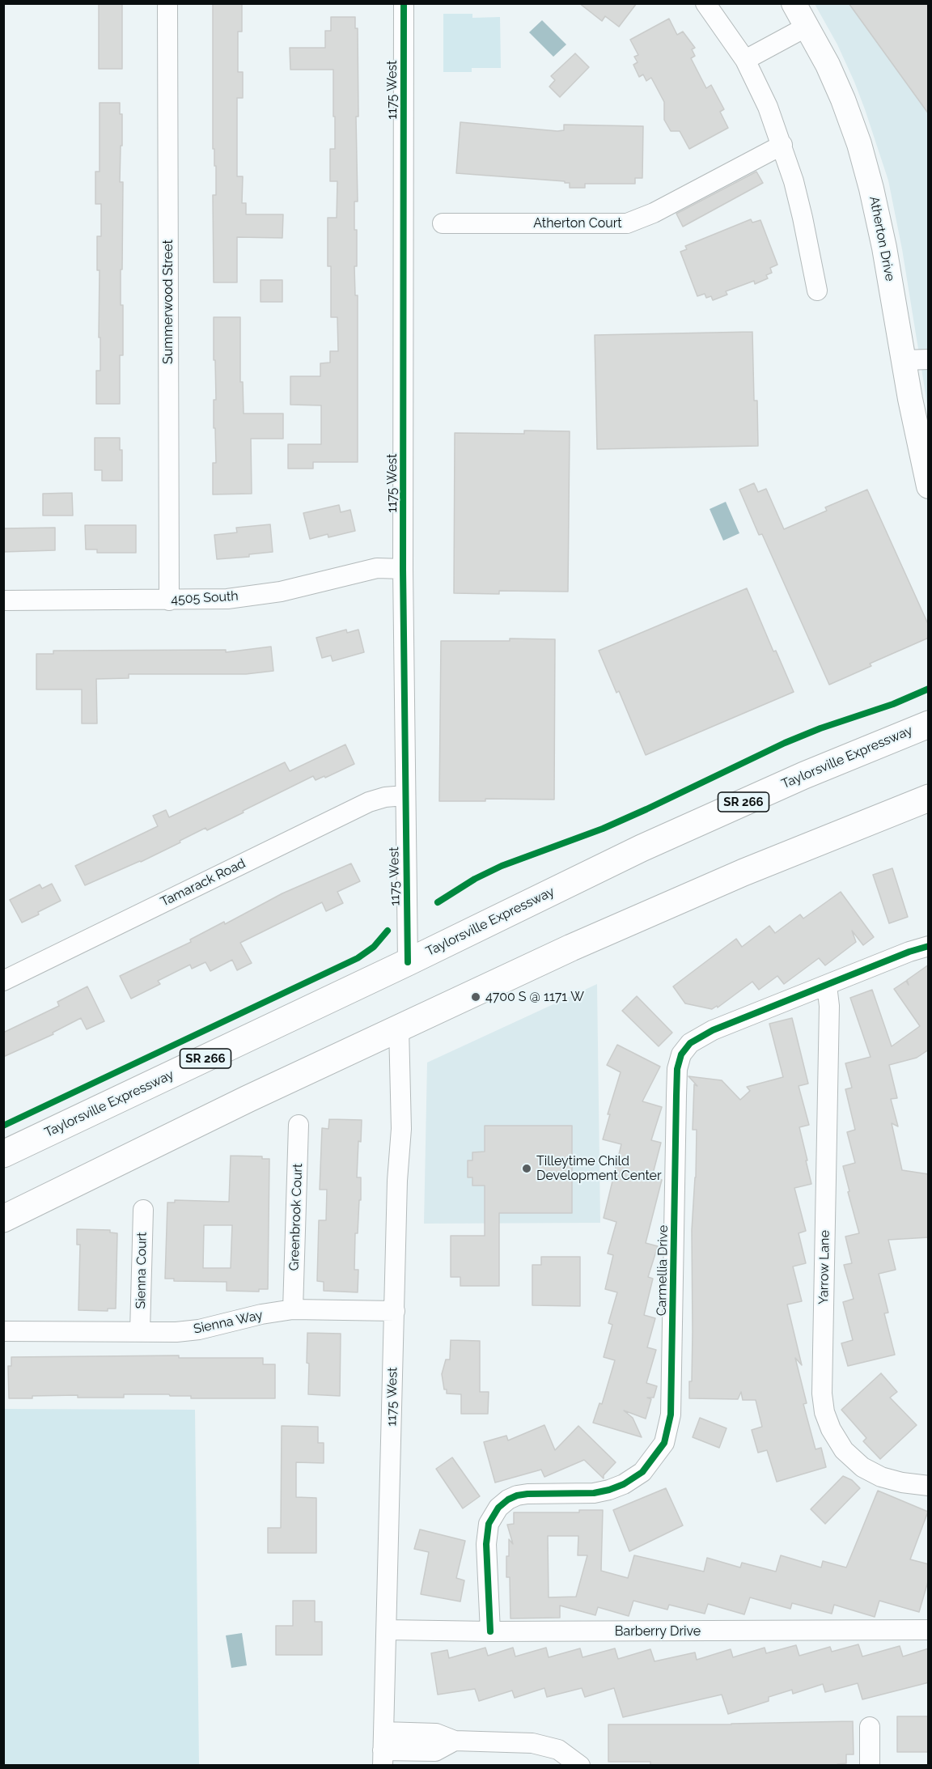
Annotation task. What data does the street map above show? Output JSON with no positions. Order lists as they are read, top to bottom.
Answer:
{
  "streets": {
    "main road": ["Taylorsville Expressway", "SR 266"],
    "street": [
      "1175 West",
      "Atherton Court",
      "Atherton Drive",
      "Summerwood Street",
      "4505 South",
      "Tamarack Road",
      "Greenbrook Court",
      "Yarrow Lane",
      "Sienna Court",
      "Carmellia Drive",
      "Sienna Way",
      "Barberry Drive"
    ]
  },
  "crossings": [
    ["1175 West", "4505 South"],
    ["1175 West", "Taylorsville Expressway"],
    ["1175 West", "Tamarack Road"],
    ["1175 West", "Sienna Way"],
    ["1175 West", "Barberry Drive"],
    ["Summerwood Street", "4505 South"],
    ["Greenbrook Court", "Sienna Way"],
    ["Yarrow Lane", "Carmellia Drive"],
    ["Sienna Court", "Sienna Way"],
    ["Carmellia Drive", "Barberry Drive"]
  ],
  "places": ["4700 S @ 1171 W", "Tilleytime Child Development Center"]
}
